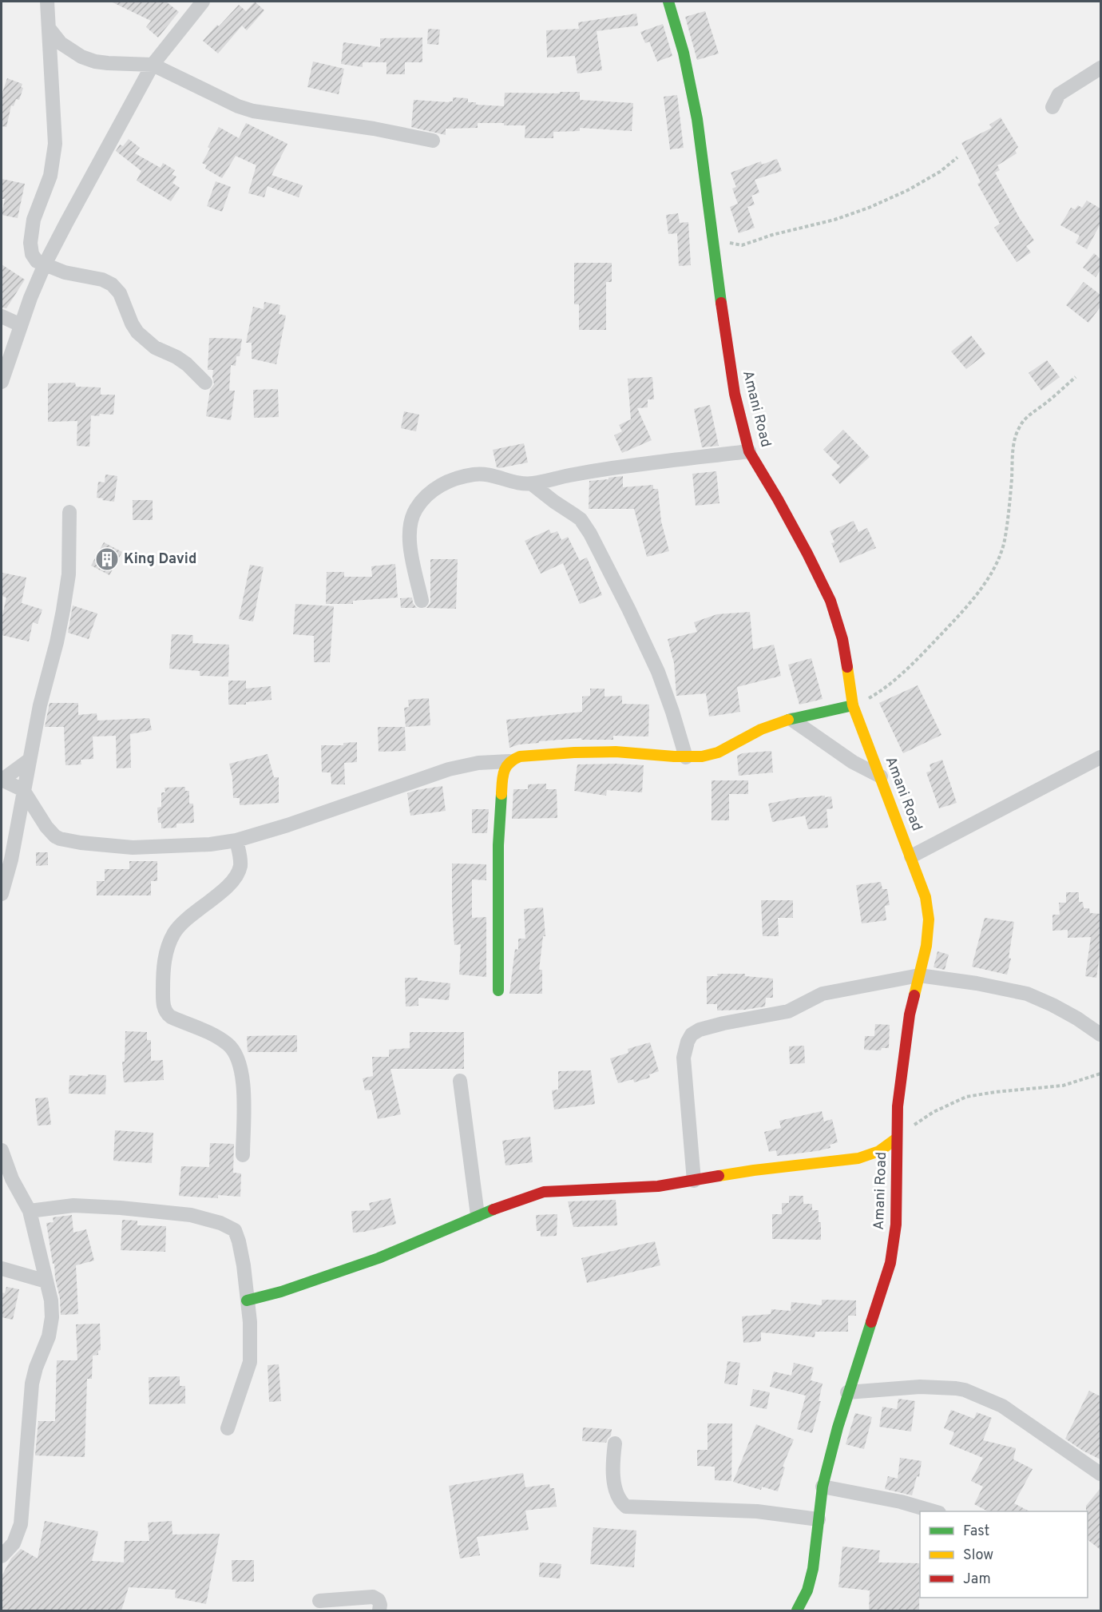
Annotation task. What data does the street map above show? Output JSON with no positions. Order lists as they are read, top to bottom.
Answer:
{
  "streets": {
    "street": ["Amani Road"]
  },
  "places": {
    "building": ["King David"]
  },
  "legend": ["Fast", "Slow", "Jam"]
}
